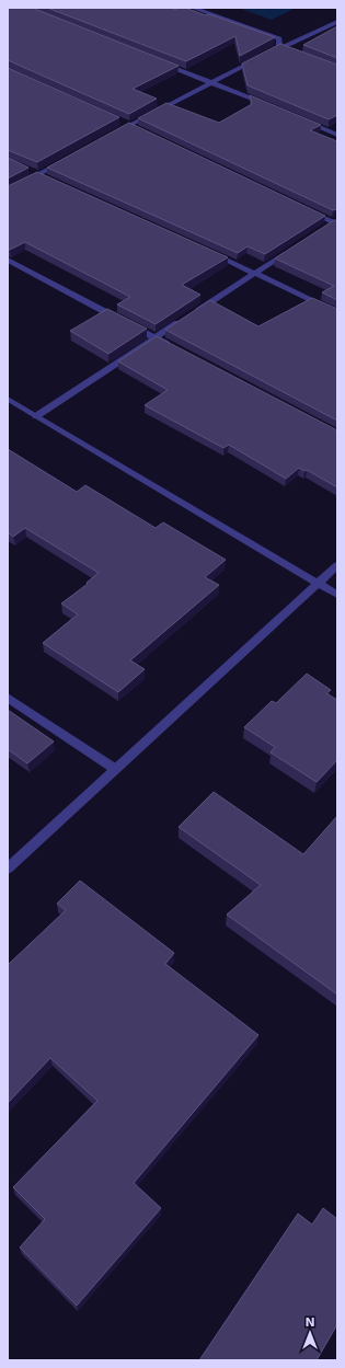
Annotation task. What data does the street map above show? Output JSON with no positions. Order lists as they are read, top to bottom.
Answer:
{
  "north": "top"
}
